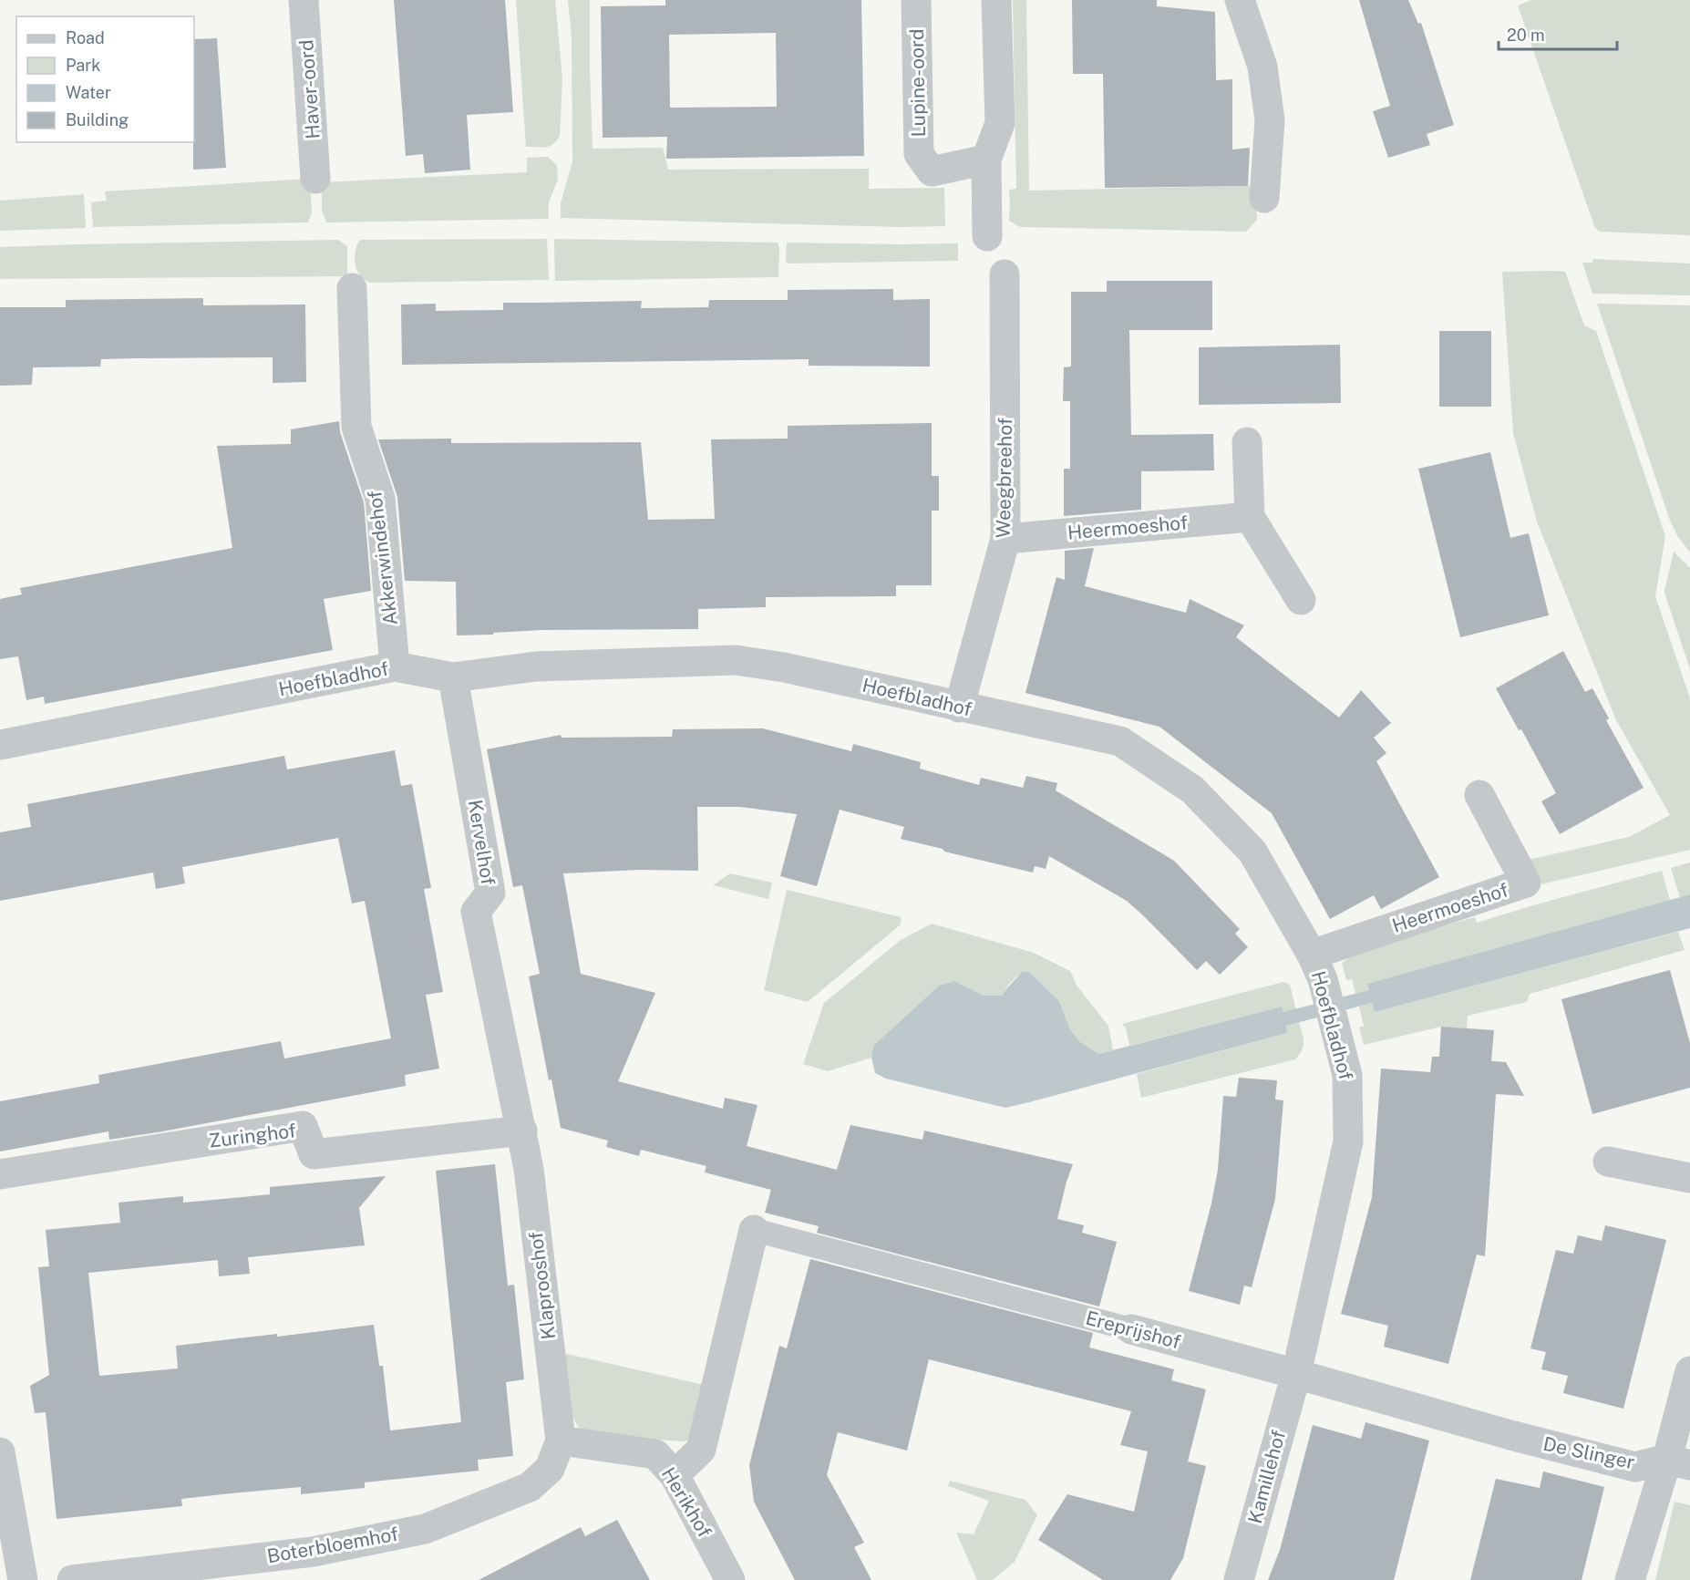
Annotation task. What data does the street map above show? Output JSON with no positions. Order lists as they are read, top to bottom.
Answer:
{
  "streets": {
    "street": [
      "Lupine-oord",
      "Haver-oord",
      "Weegbreehof",
      "Heermoeshof",
      "Akkerwindehof",
      "Hoefbladhof",
      "Kervelhof",
      "Zuringhof",
      "Klaprooshof",
      "Ereprijshof",
      "De Slinger",
      "Kamillehof",
      "Herikhof",
      "Boterbloemhof"
    ]
  },
  "crossings": [
    ["Weegbreehof", "Heermoeshof"],
    ["Weegbreehof", "Hoefbladhof"],
    ["Heermoeshof", "Hoefbladhof"],
    ["Akkerwindehof", "Hoefbladhof"],
    ["Hoefbladhof", "Kervelhof"],
    ["Hoefbladhof", "Ereprijshof"],
    ["Hoefbladhof", "Kamillehof"],
    ["Kervelhof", "Zuringhof"],
    ["Kervelhof", "Klaprooshof"],
    ["Zuringhof", "Klaprooshof"],
    ["Klaprooshof", "Herikhof"],
    ["Klaprooshof", "Boterbloemhof"],
    ["Ereprijshof", "De Slinger"],
    ["Ereprijshof", "Kamillehof"],
    ["Herikhof", "Boterbloemhof"]
  ],
  "legend": [
    "Road",
    "Park",
    "Water",
    "Building"
  ],
  "scale_bar": "20 m"
}
